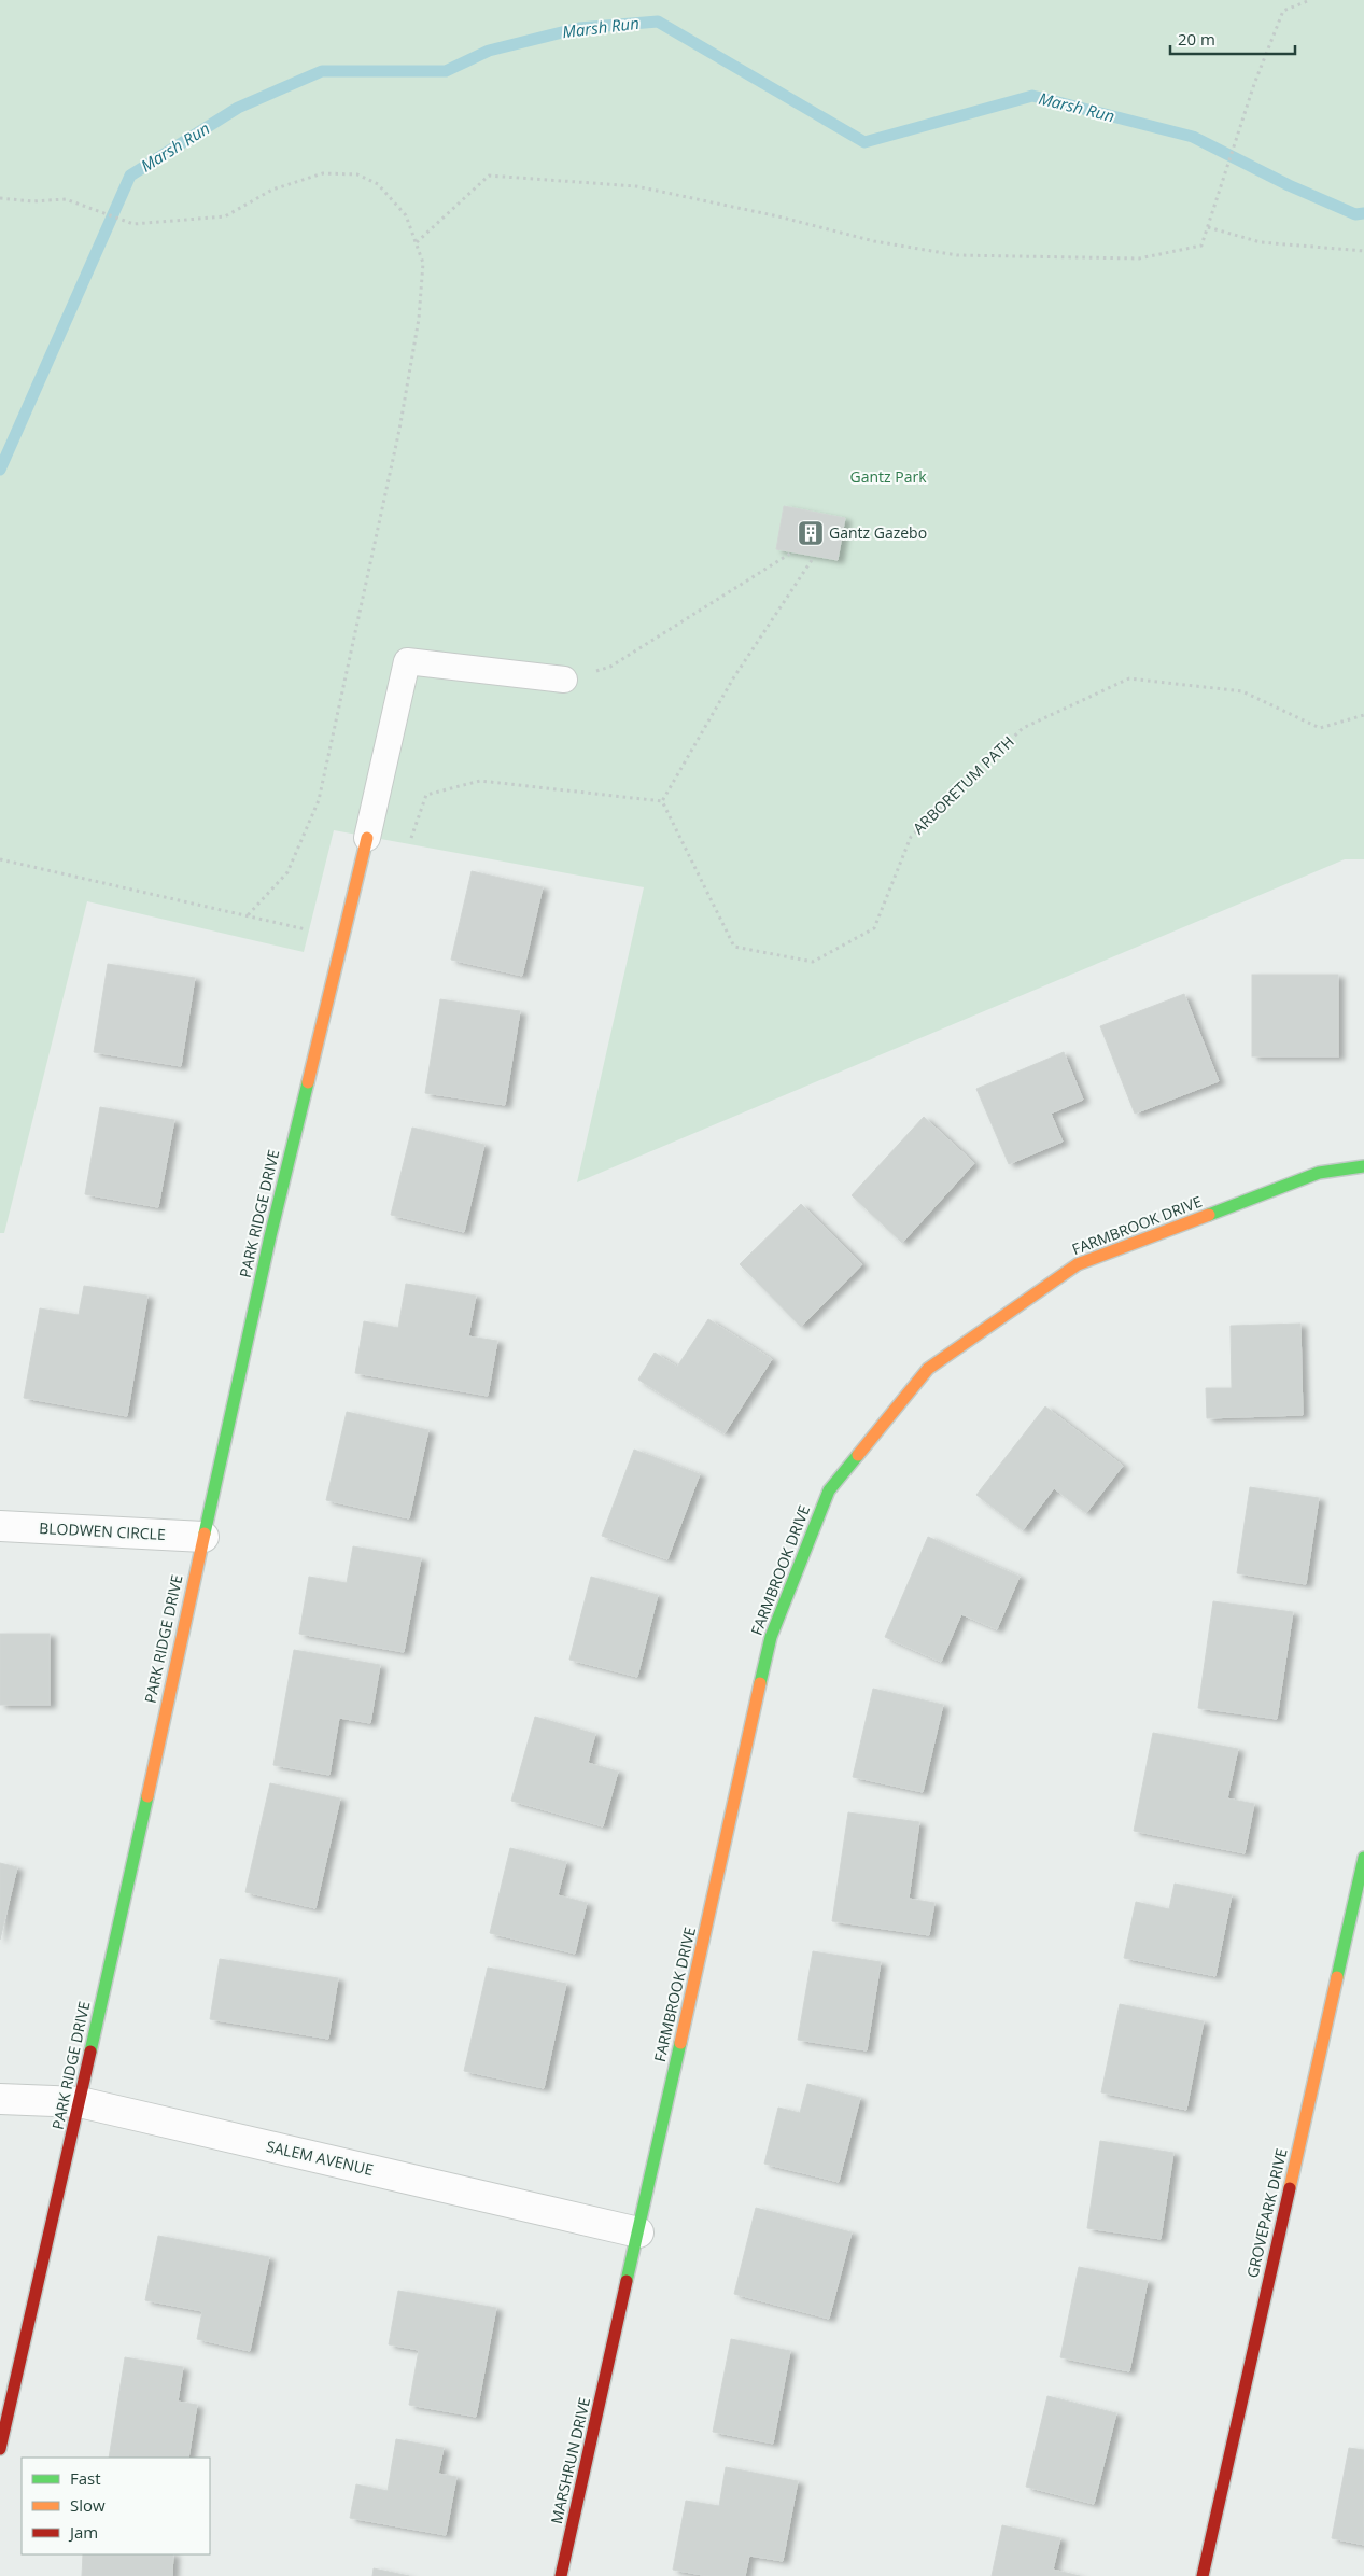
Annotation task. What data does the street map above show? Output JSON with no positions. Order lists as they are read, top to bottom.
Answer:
{
  "streets": {
    "street": [
      "PARK RIDGE DRIVE",
      "FARMBROOK DRIVE",
      "BLODWEN CIRCLE",
      "SALEM AVENUE",
      "GROVEPARK DRIVE",
      "MARSHRUN DRIVE"
    ],
    "path": ["ARBORETUM PATH"]
  },
  "crossings": [
    ["PARK RIDGE DRIVE", "BLODWEN CIRCLE"],
    ["PARK RIDGE DRIVE", "SALEM AVENUE"],
    ["FARMBROOK DRIVE", "SALEM AVENUE"],
    ["FARMBROOK DRIVE", "MARSHRUN DRIVE"]
  ],
  "water": ["Marsh Run"],
  "parks": ["Gantz Park"],
  "places": {
    "building": ["Gantz Gazebo"]
  },
  "legend": ["Fast", "Slow", "Jam"],
  "scale_bar": "20 m"
}
